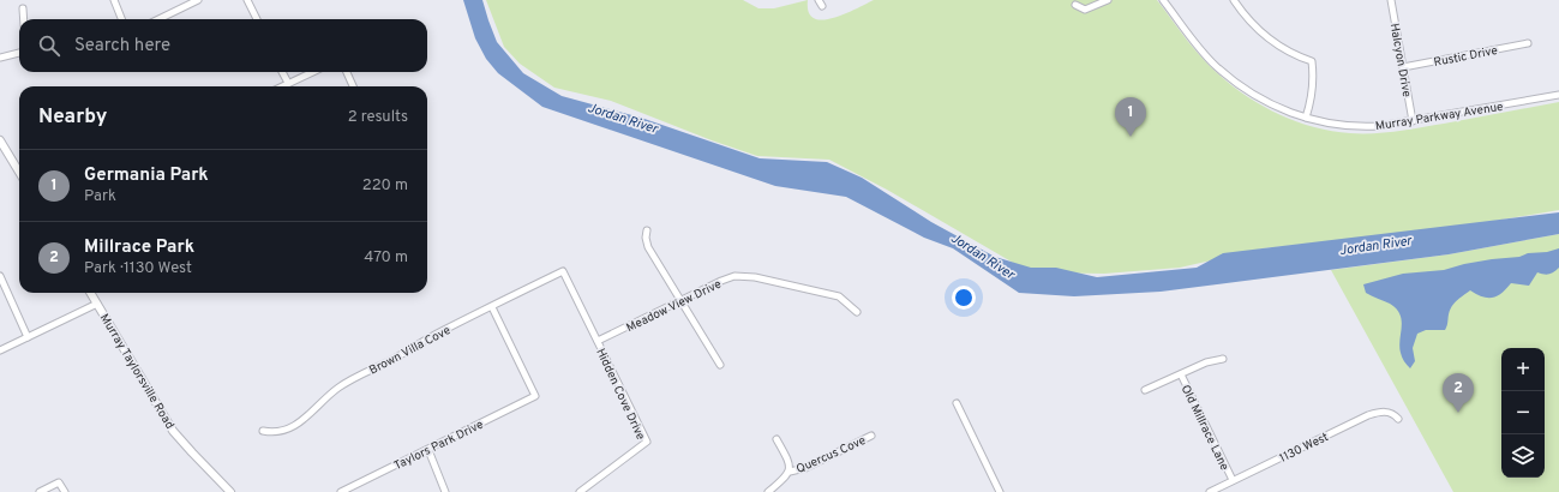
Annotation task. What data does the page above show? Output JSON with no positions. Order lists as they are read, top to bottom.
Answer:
{
  "streets": {
    "street": [
      "Rustic Drive",
      "Halcyon Drive",
      "Murray Parkway Avenue",
      "Meadow View Drive",
      "Brown Villa Cove",
      "Murray Taylorsville Road",
      "Hidden Cove Drive",
      "Old Millrace Lane",
      "Taylors Park Drive",
      "1130 West",
      "Quercus Cove"
    ]
  },
  "crossings": [
    ["Rustic Drive", "Halcyon Drive"],
    ["Halcyon Drive", "Murray Parkway Avenue"],
    ["Meadow View Drive", "Hidden Cove Drive"],
    ["Brown Villa Cove", "Hidden Cove Drive"],
    ["Brown Villa Cove", "Taylors Park Drive"],
    ["Old Millrace Lane", "1130 West"]
  ],
  "water": ["Jordan River"],
  "page": {
    "search": "Search here",
    "heading": ["Nearby", "2 results"],
    "pins": ["1", "2"],
    "list": [
      {
        "mark": "1",
        "name": "Germania Park",
        "note": "Park",
        "value": "220 m"
      },
      {
        "mark": "2",
        "name": "Millrace Park",
        "note": "Park · 1130 West",
        "value": "470 m"
      }
    ],
    "map_buttons": ["+", "−"]
  }
}
